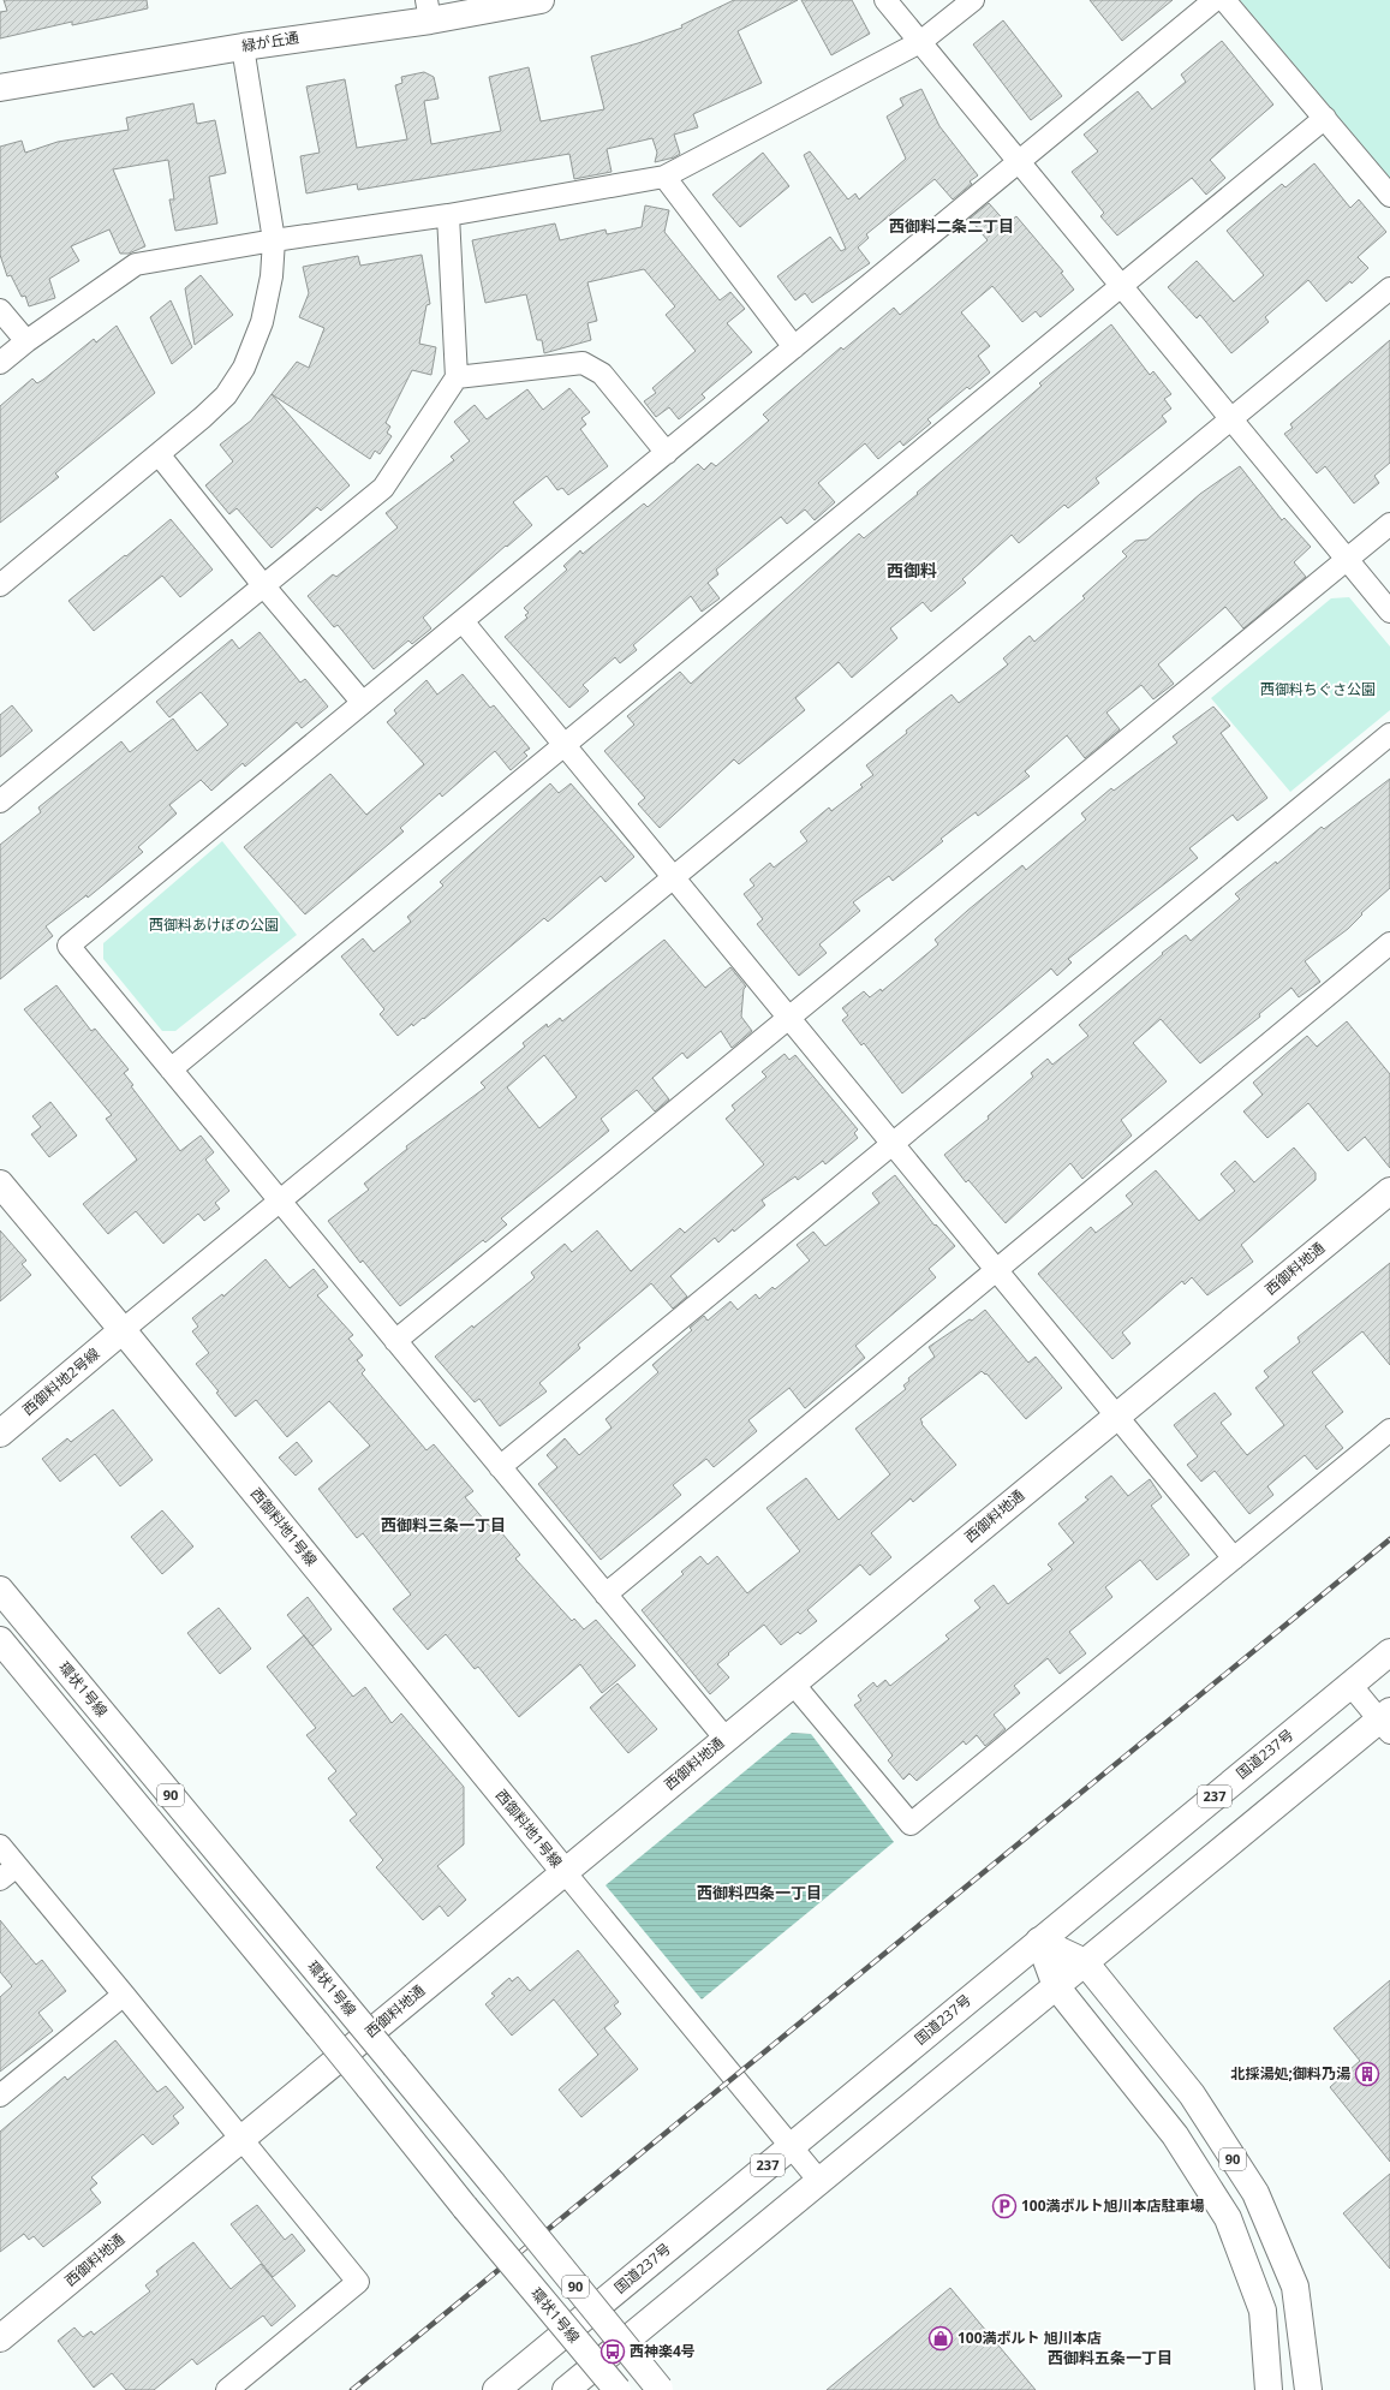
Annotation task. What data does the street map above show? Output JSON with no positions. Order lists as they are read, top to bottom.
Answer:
{
  "streets": {
    "main road": [
      "緑が丘通",
      "西御料地通",
      "西御料地2号線",
      "西御料地1号線",
      "環状1号線",
      "国道237号",
      "90",
      "237"
    ]
  },
  "crossings": [
    ["西御料地通", "西御料地1号線"],
    ["西御料地2号線", "西御料地1号線"],
    ["国道237号", "90"]
  ],
  "districts": [
    "西御料二条二丁目",
    "西御料",
    "西御料三条一丁目",
    "西御料四条一丁目",
    "西御料五条一丁目"
  ],
  "parks": ["西御料ちぐさ公園", "西御料あけぼの公園"],
  "places": {
    "building": ["北採湯処;御料乃湯"],
    "parking": ["100満ボルト旭川本店駐車場"],
    "shop": ["100満ボルト 旭川本店"],
    "bus stop": ["西神楽4号"]
  }
}
